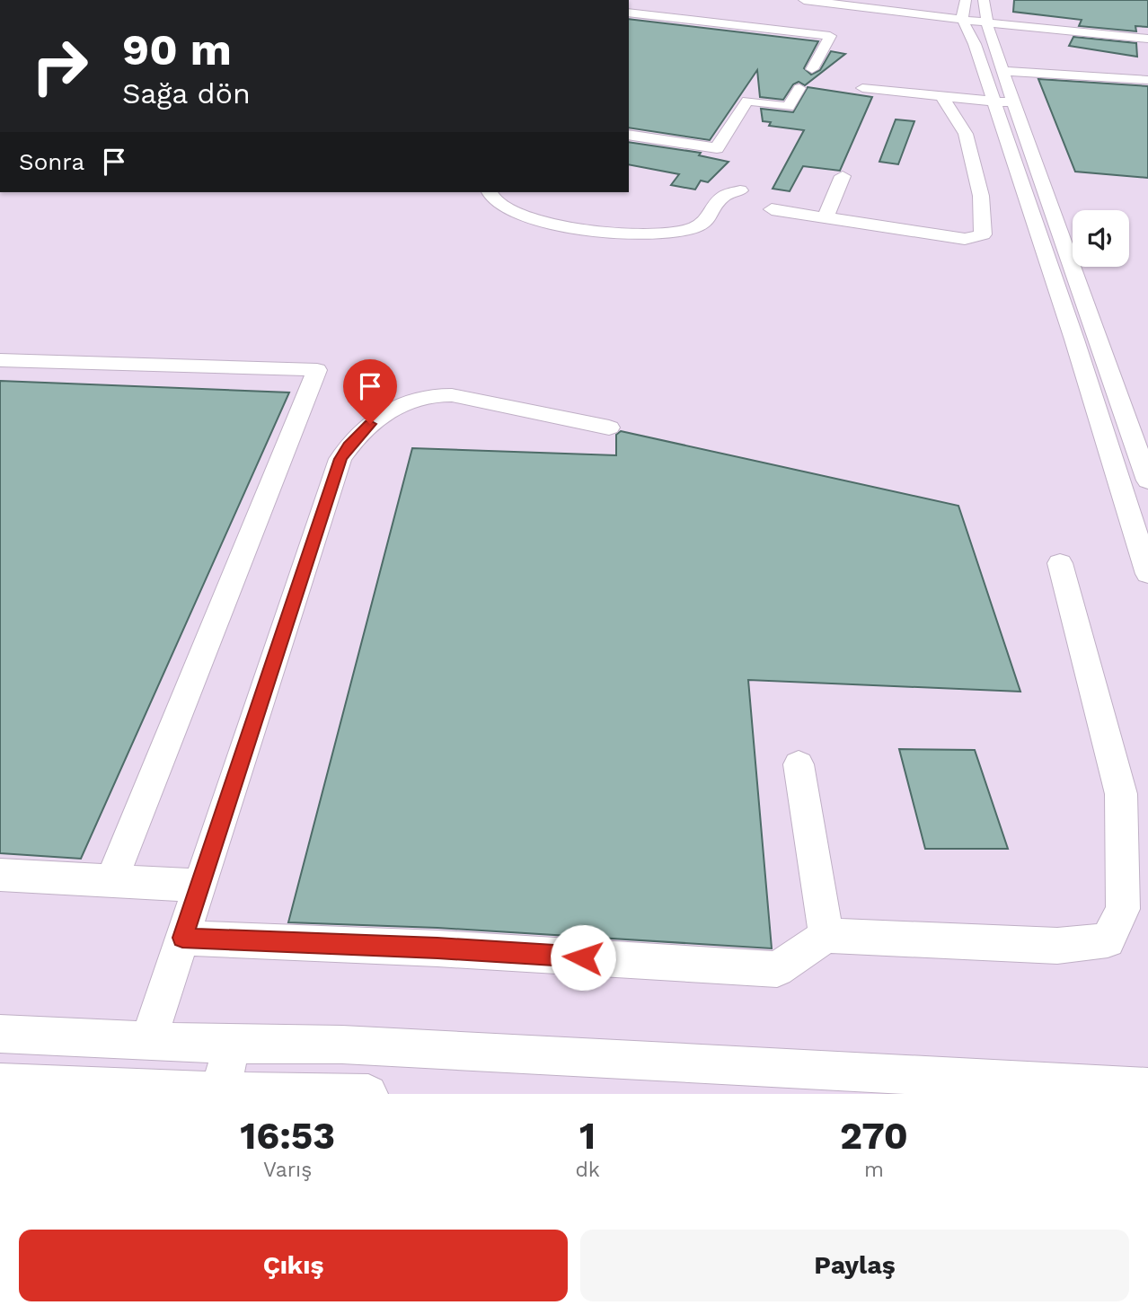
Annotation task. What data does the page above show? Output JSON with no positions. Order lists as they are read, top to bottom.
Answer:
{
  "page": {
    "turn": ["90 m", "Sağa dön"],
    "then": "Sonra",
    "eta": [
      "16:53",
      "Varış",
      "1",
      "dk",
      "270",
      "m"
    ],
    "buttons": ["Çıkış", "Paylaş"]
  }
}
